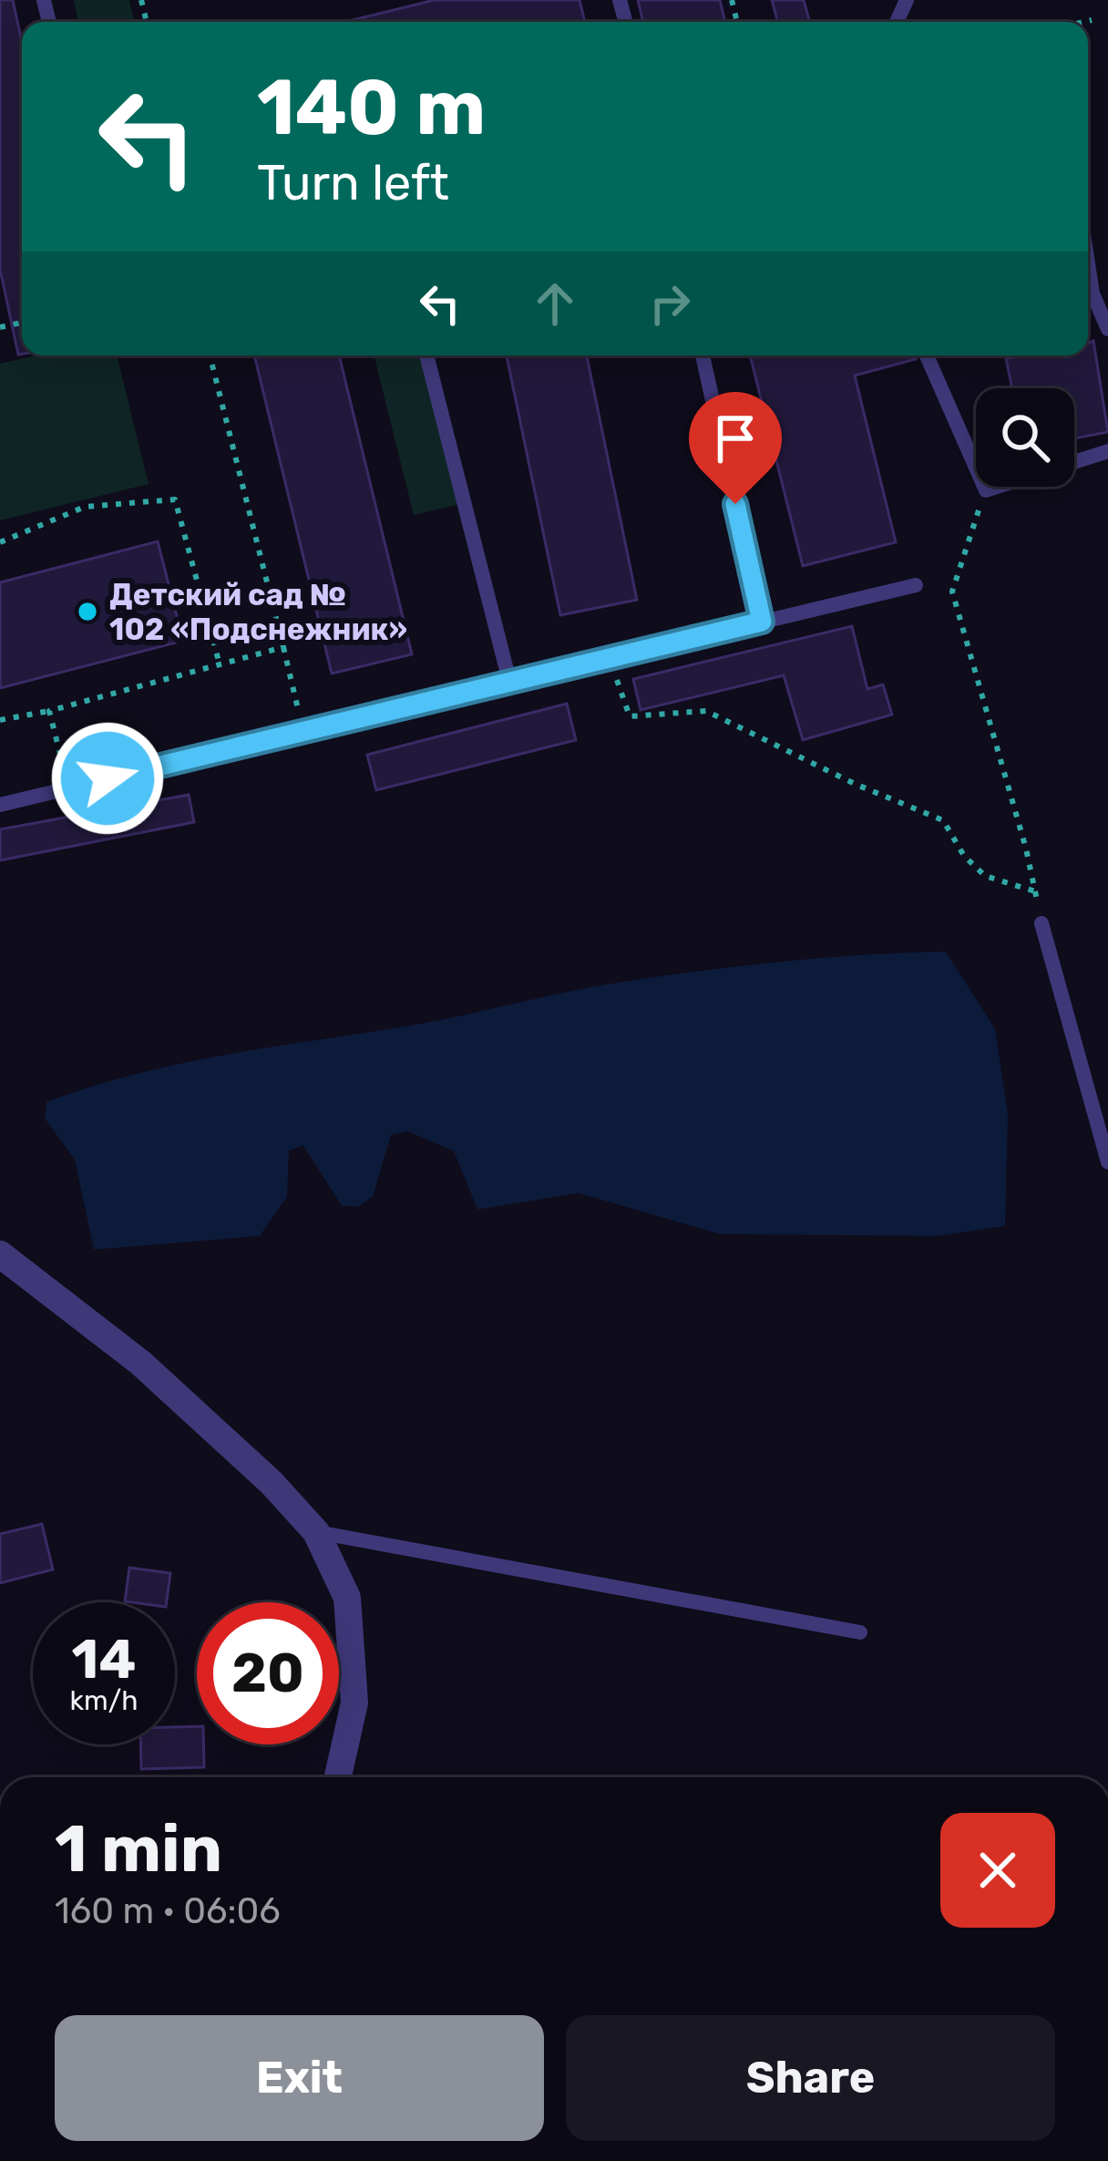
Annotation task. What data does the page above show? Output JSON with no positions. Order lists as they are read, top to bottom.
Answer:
{
  "places": ["Детский сад № 102 «Подснежник»"],
  "page": {
    "turn": ["140 m", "Turn left"],
    "speed": "14 km/h",
    "limit": "20",
    "heading": ["1 min", "160 m · 06:06"],
    "buttons": ["Exit", "Share"]
  }
}
